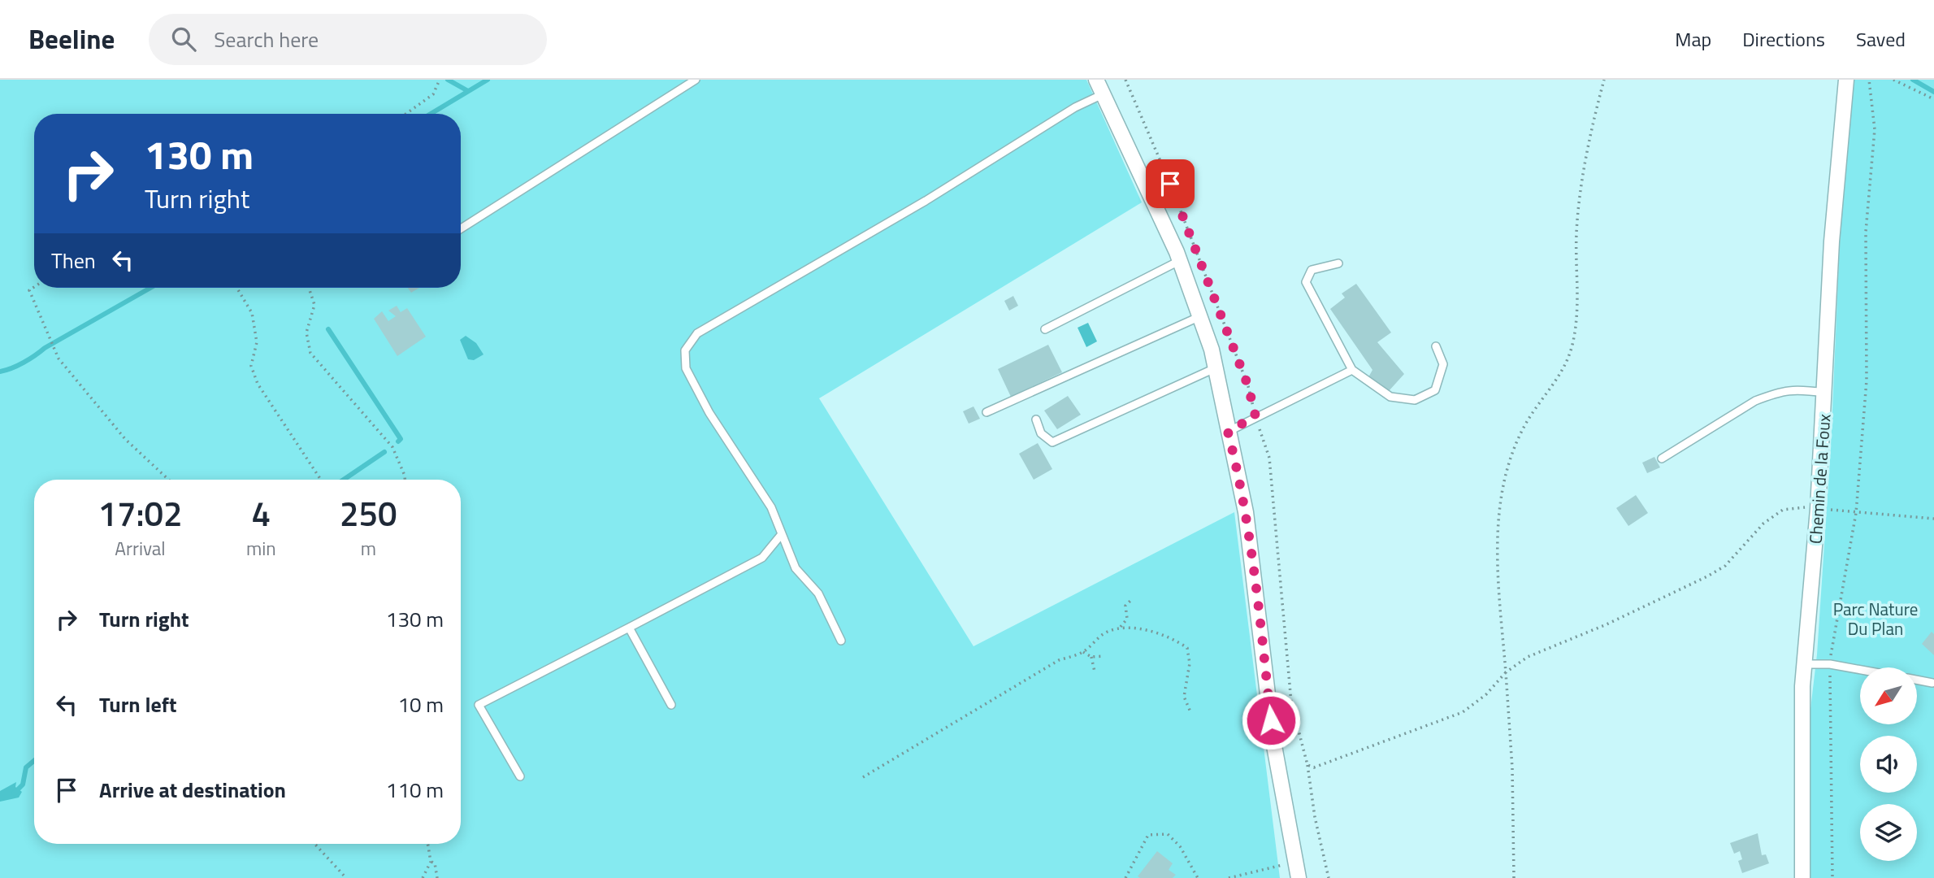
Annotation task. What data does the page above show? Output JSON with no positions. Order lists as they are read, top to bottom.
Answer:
{
  "streets": {
    "street": ["Chemin de la Foux"]
  },
  "parks": ["Parc Nature Du Plan"],
  "north": "bottom left",
  "page": {
    "header": "Beeline",
    "search": "Search here",
    "nav": ["Map", "Directions", "Saved"],
    "turn": ["130 m", "Turn right"],
    "then": "Then",
    "eta": [
      "17:02",
      "Arrival",
      "4",
      "min",
      "250",
      "m"
    ],
    "list": [
      {
        "name": "Turn right",
        "value": "130 m"
      },
      {
        "name": "Turn left",
        "value": "10 m"
      },
      {
        "name": "Arrive at destination",
        "value": "110 m"
      }
    ]
  }
}
